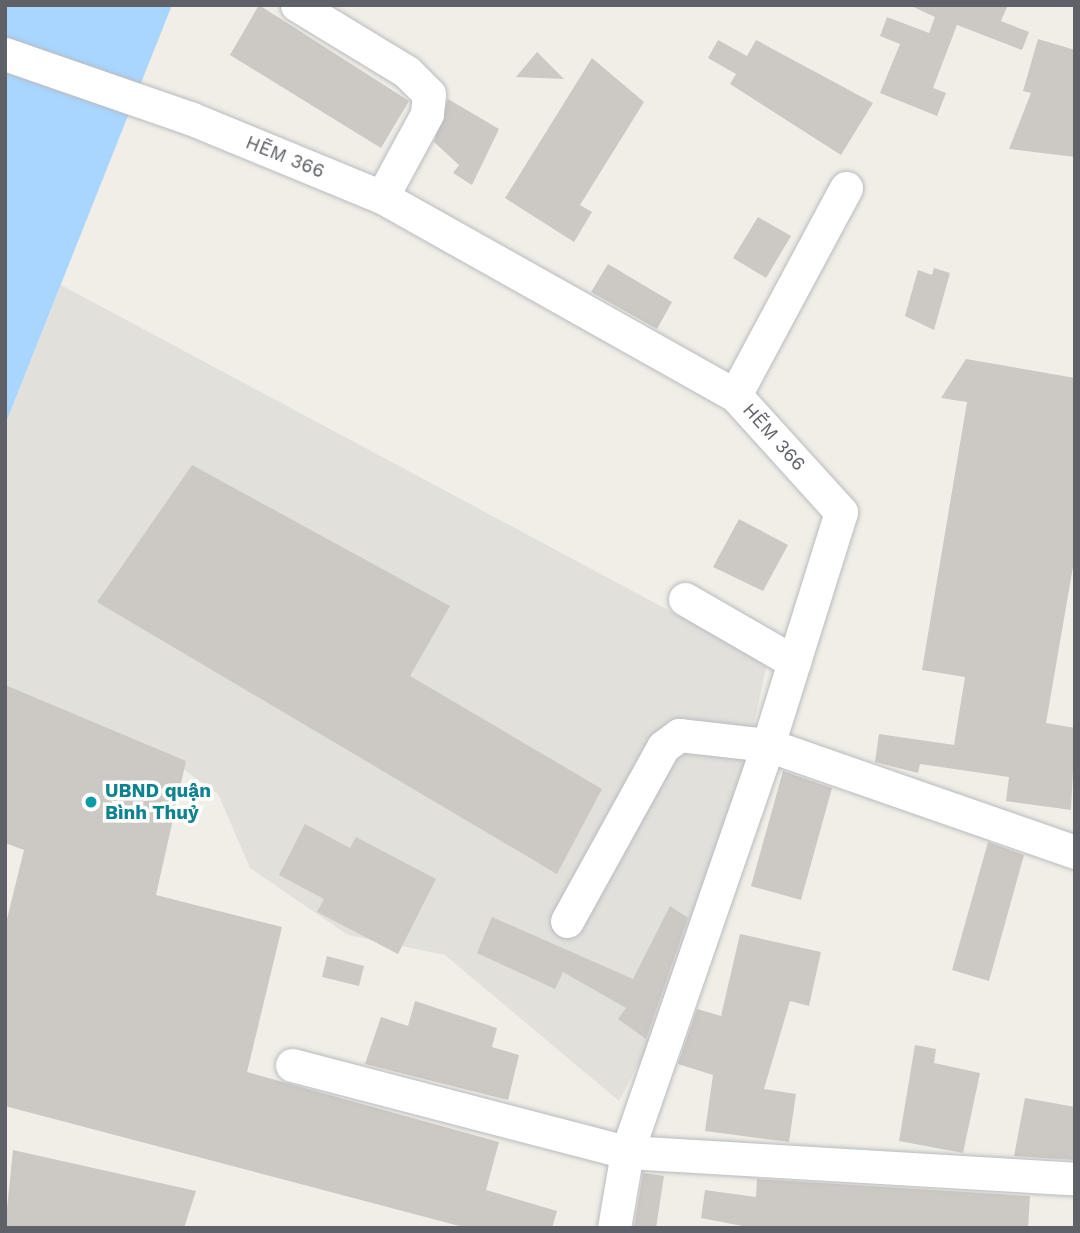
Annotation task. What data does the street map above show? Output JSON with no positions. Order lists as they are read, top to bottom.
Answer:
{
  "streets": {
    "street": ["HẼM 366"]
  },
  "places": ["UBND quận Bình Thuỷ"]
}
